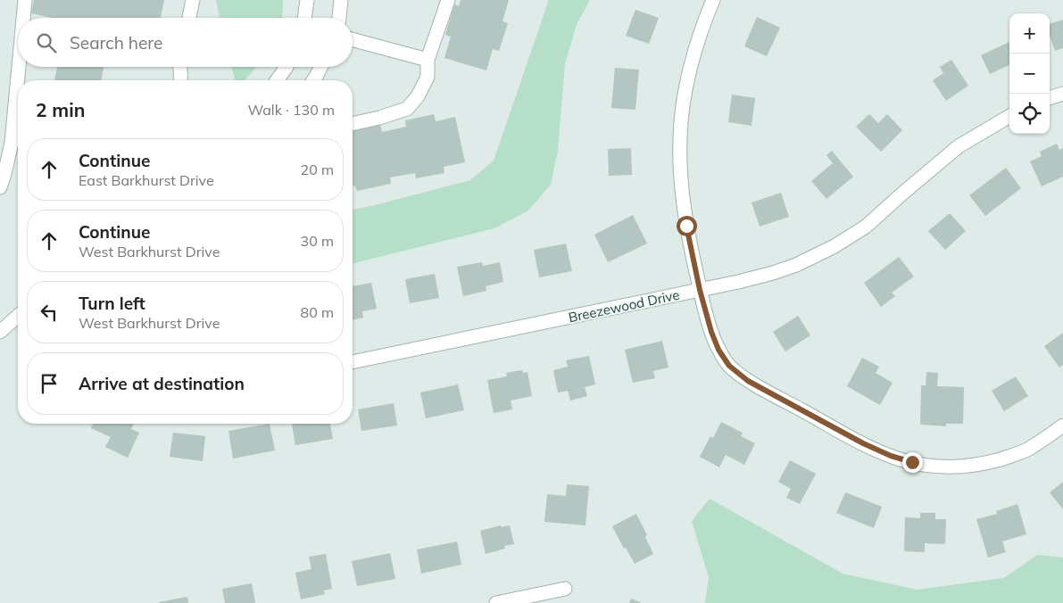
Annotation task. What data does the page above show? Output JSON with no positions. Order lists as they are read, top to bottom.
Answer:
{
  "streets": {
    "street": ["Breezewood Drive"]
  },
  "page": {
    "map_buttons": ["+", "−"],
    "search": "Search here",
    "heading": ["2 min", "Walk · 130 m"],
    "list": [
      ["Continue", "East Barkhurst Drive", "20 m"],
      ["Continue", "West Barkhurst Drive", "30 m"],
      ["Turn left", "West Barkhurst Drive", "80 m"],
      "Arrive at destination"
    ]
  }
}
